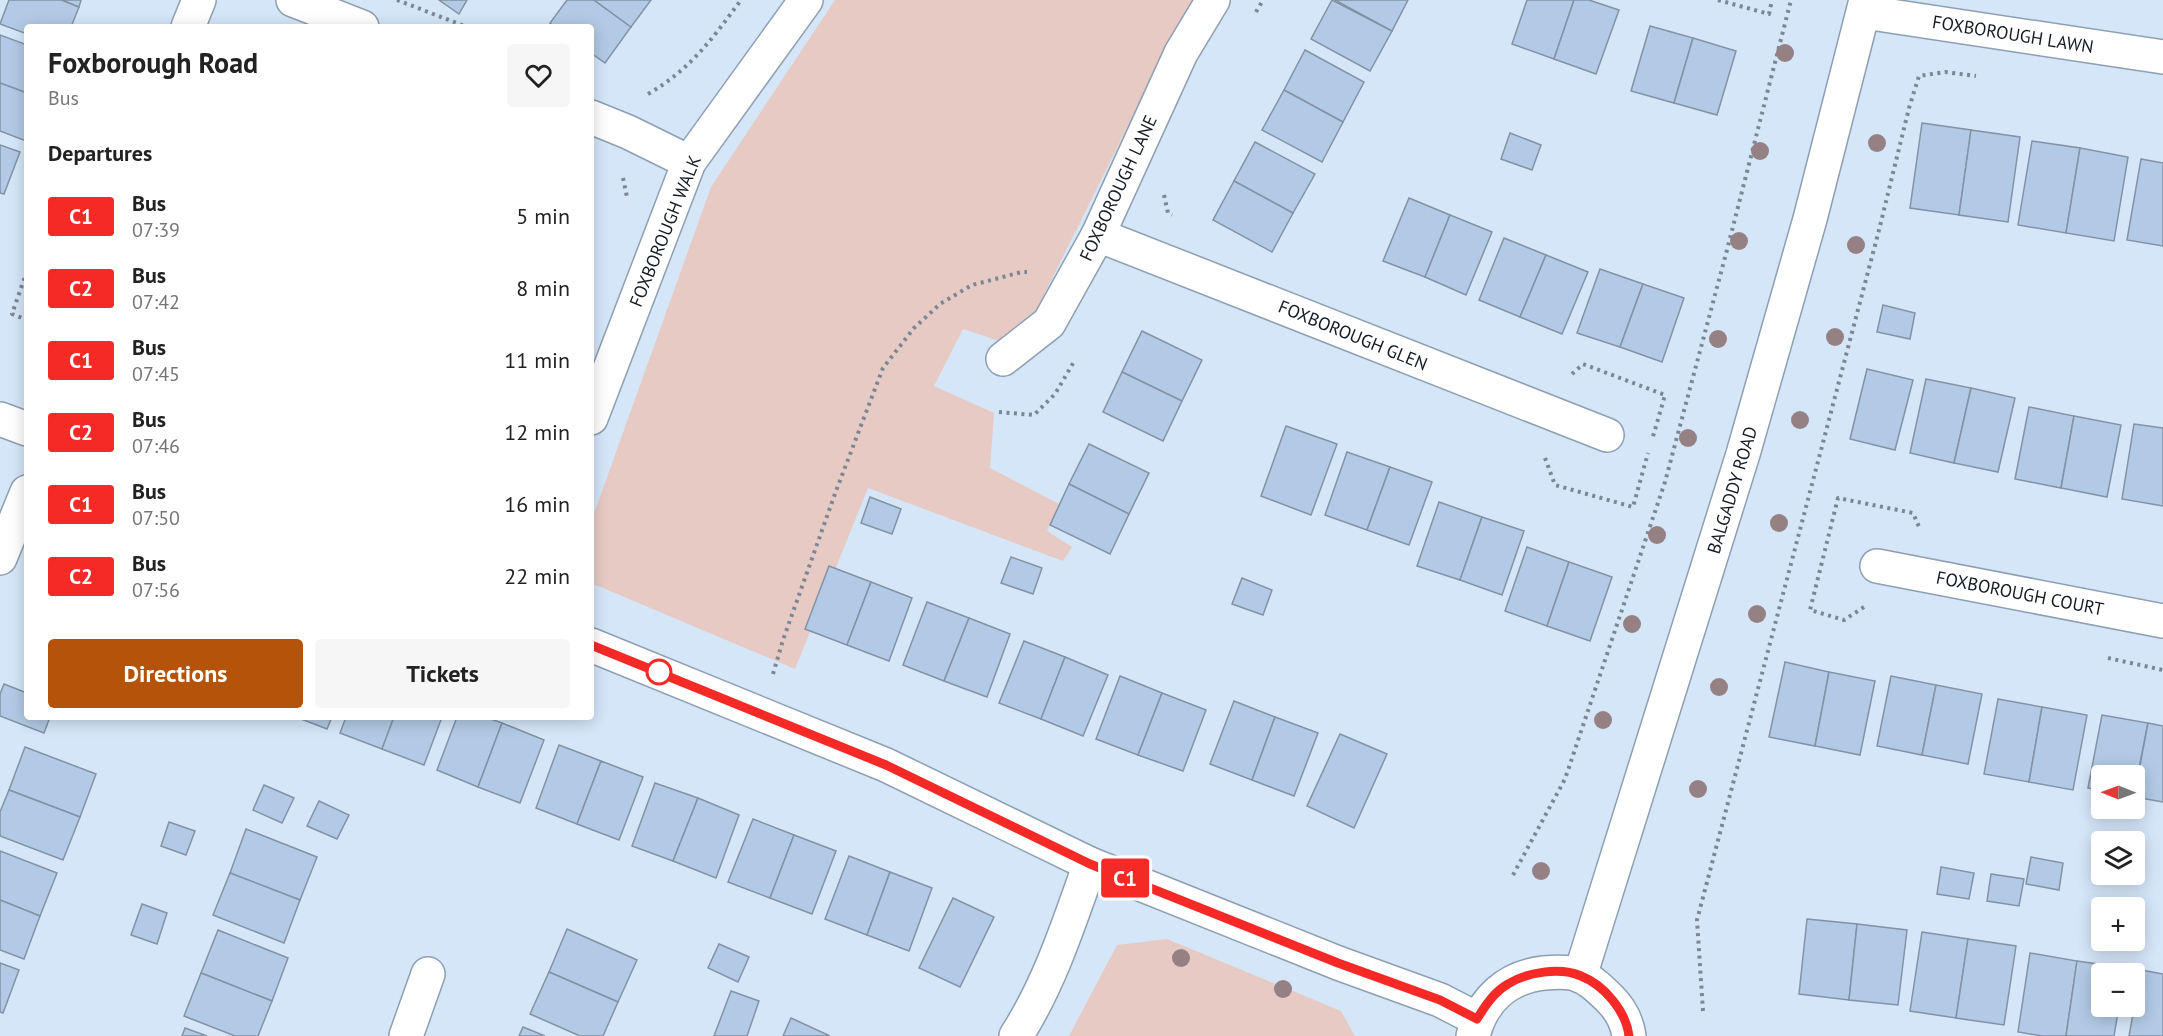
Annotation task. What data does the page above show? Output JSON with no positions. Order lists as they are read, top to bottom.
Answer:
{
  "streets": {
    "street": [
      "FOXBOROUGH LAWN",
      "FOXBOROUGH LANE",
      "FOXBOROUGH WALK",
      "FOXBOROUGH GLEN",
      "BALGADDY ROAD",
      "FOXBOROUGH COURT"
    ]
  },
  "crossings": [
    ["FOXBOROUGH LAWN", "BALGADDY ROAD"],
    ["FOXBOROUGH LANE", "FOXBOROUGH GLEN"]
  ],
  "lines": ["bus line C1"],
  "north": "left",
  "page": {
    "on_map": "C1",
    "heading": [
      ["Foxborough Road", "Bus"],
      "Departures"
    ],
    "list": [
      {
        "mark": "C1",
        "name": "Bus",
        "note": "07:39",
        "value": "5 min"
      },
      {
        "mark": "C2",
        "name": "Bus",
        "note": "07:42",
        "value": "8 min"
      },
      {
        "mark": "C1",
        "name": "Bus",
        "note": "07:45",
        "value": "11 min"
      },
      {
        "mark": "C2",
        "name": "Bus",
        "note": "07:46",
        "value": "12 min"
      },
      {
        "mark": "C1",
        "name": "Bus",
        "note": "07:50",
        "value": "16 min"
      },
      {
        "mark": "C2",
        "name": "Bus",
        "note": "07:56",
        "value": "22 min"
      }
    ],
    "buttons": ["Directions", "Tickets"],
    "map_buttons": ["+", "−"]
  }
}
